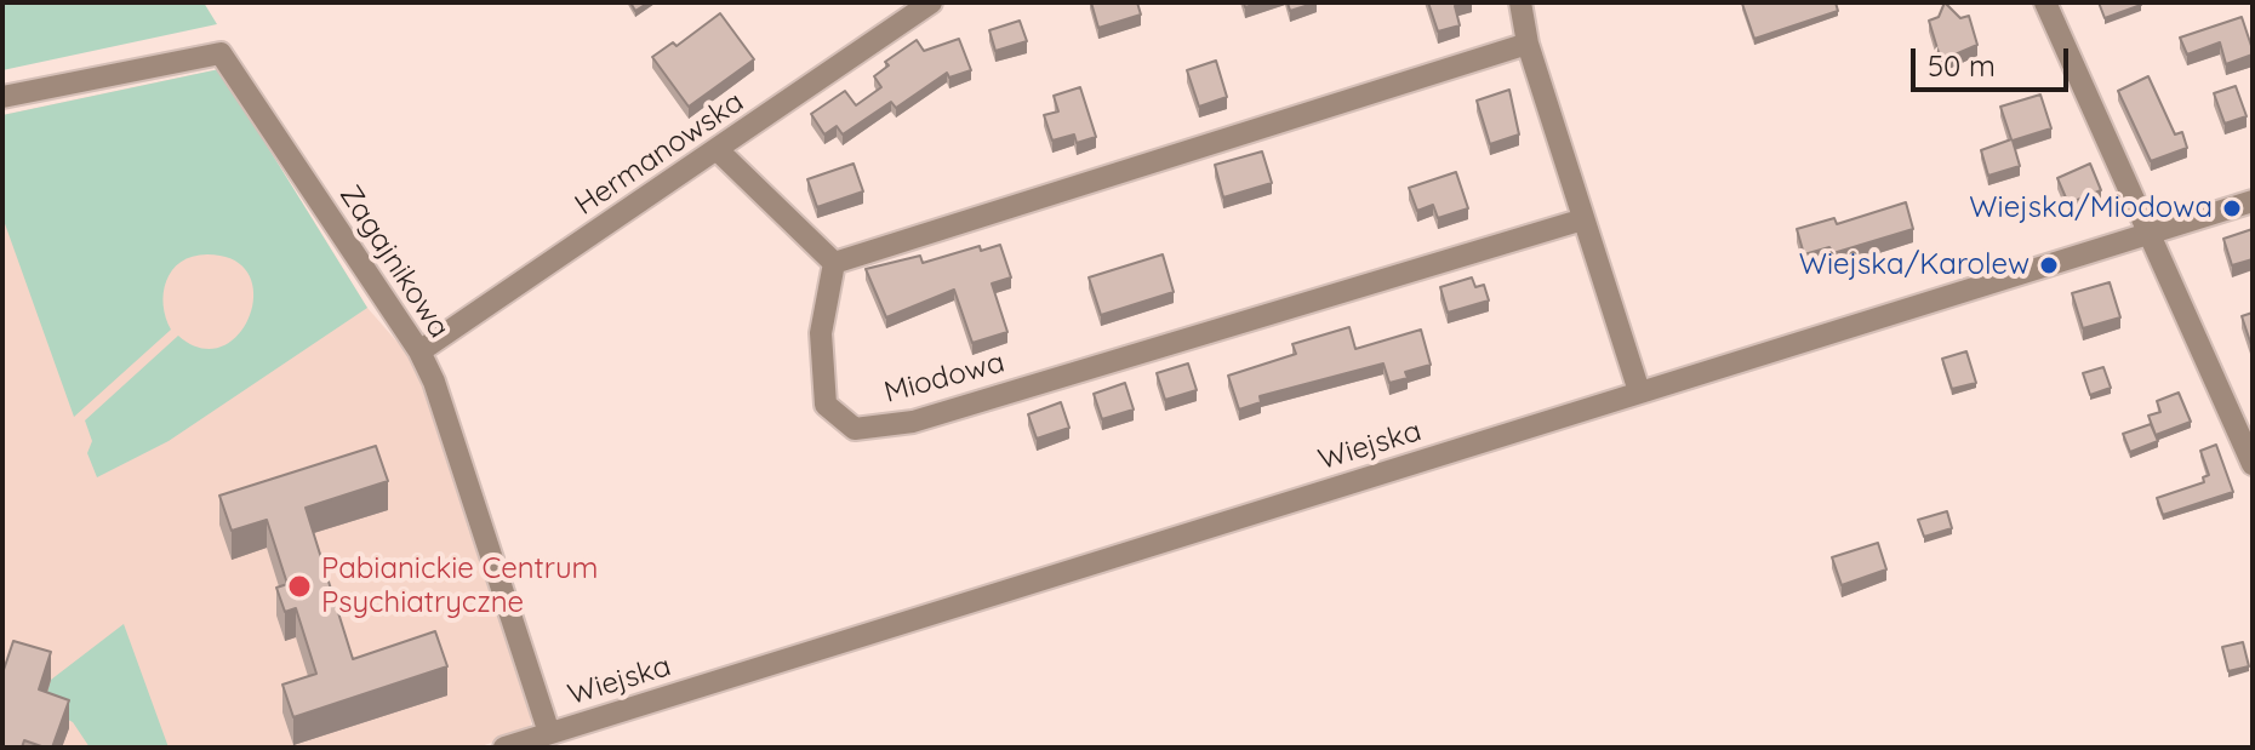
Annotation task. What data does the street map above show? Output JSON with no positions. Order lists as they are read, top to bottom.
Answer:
{
  "streets": {
    "street": [
      "Hermanowska",
      "Zagajnikowa",
      "Miodowa",
      "Wiejska"
    ]
  },
  "crossings": [
    ["Hermanowska", "Zagajnikowa"],
    ["Zagajnikowa", "Wiejska"]
  ],
  "places": ["Wiejska/Miodowa", "Wiejska/Karolew", "Pabianickie Centrum Psychiatryczne"],
  "scale_bar": "50 m"
}
